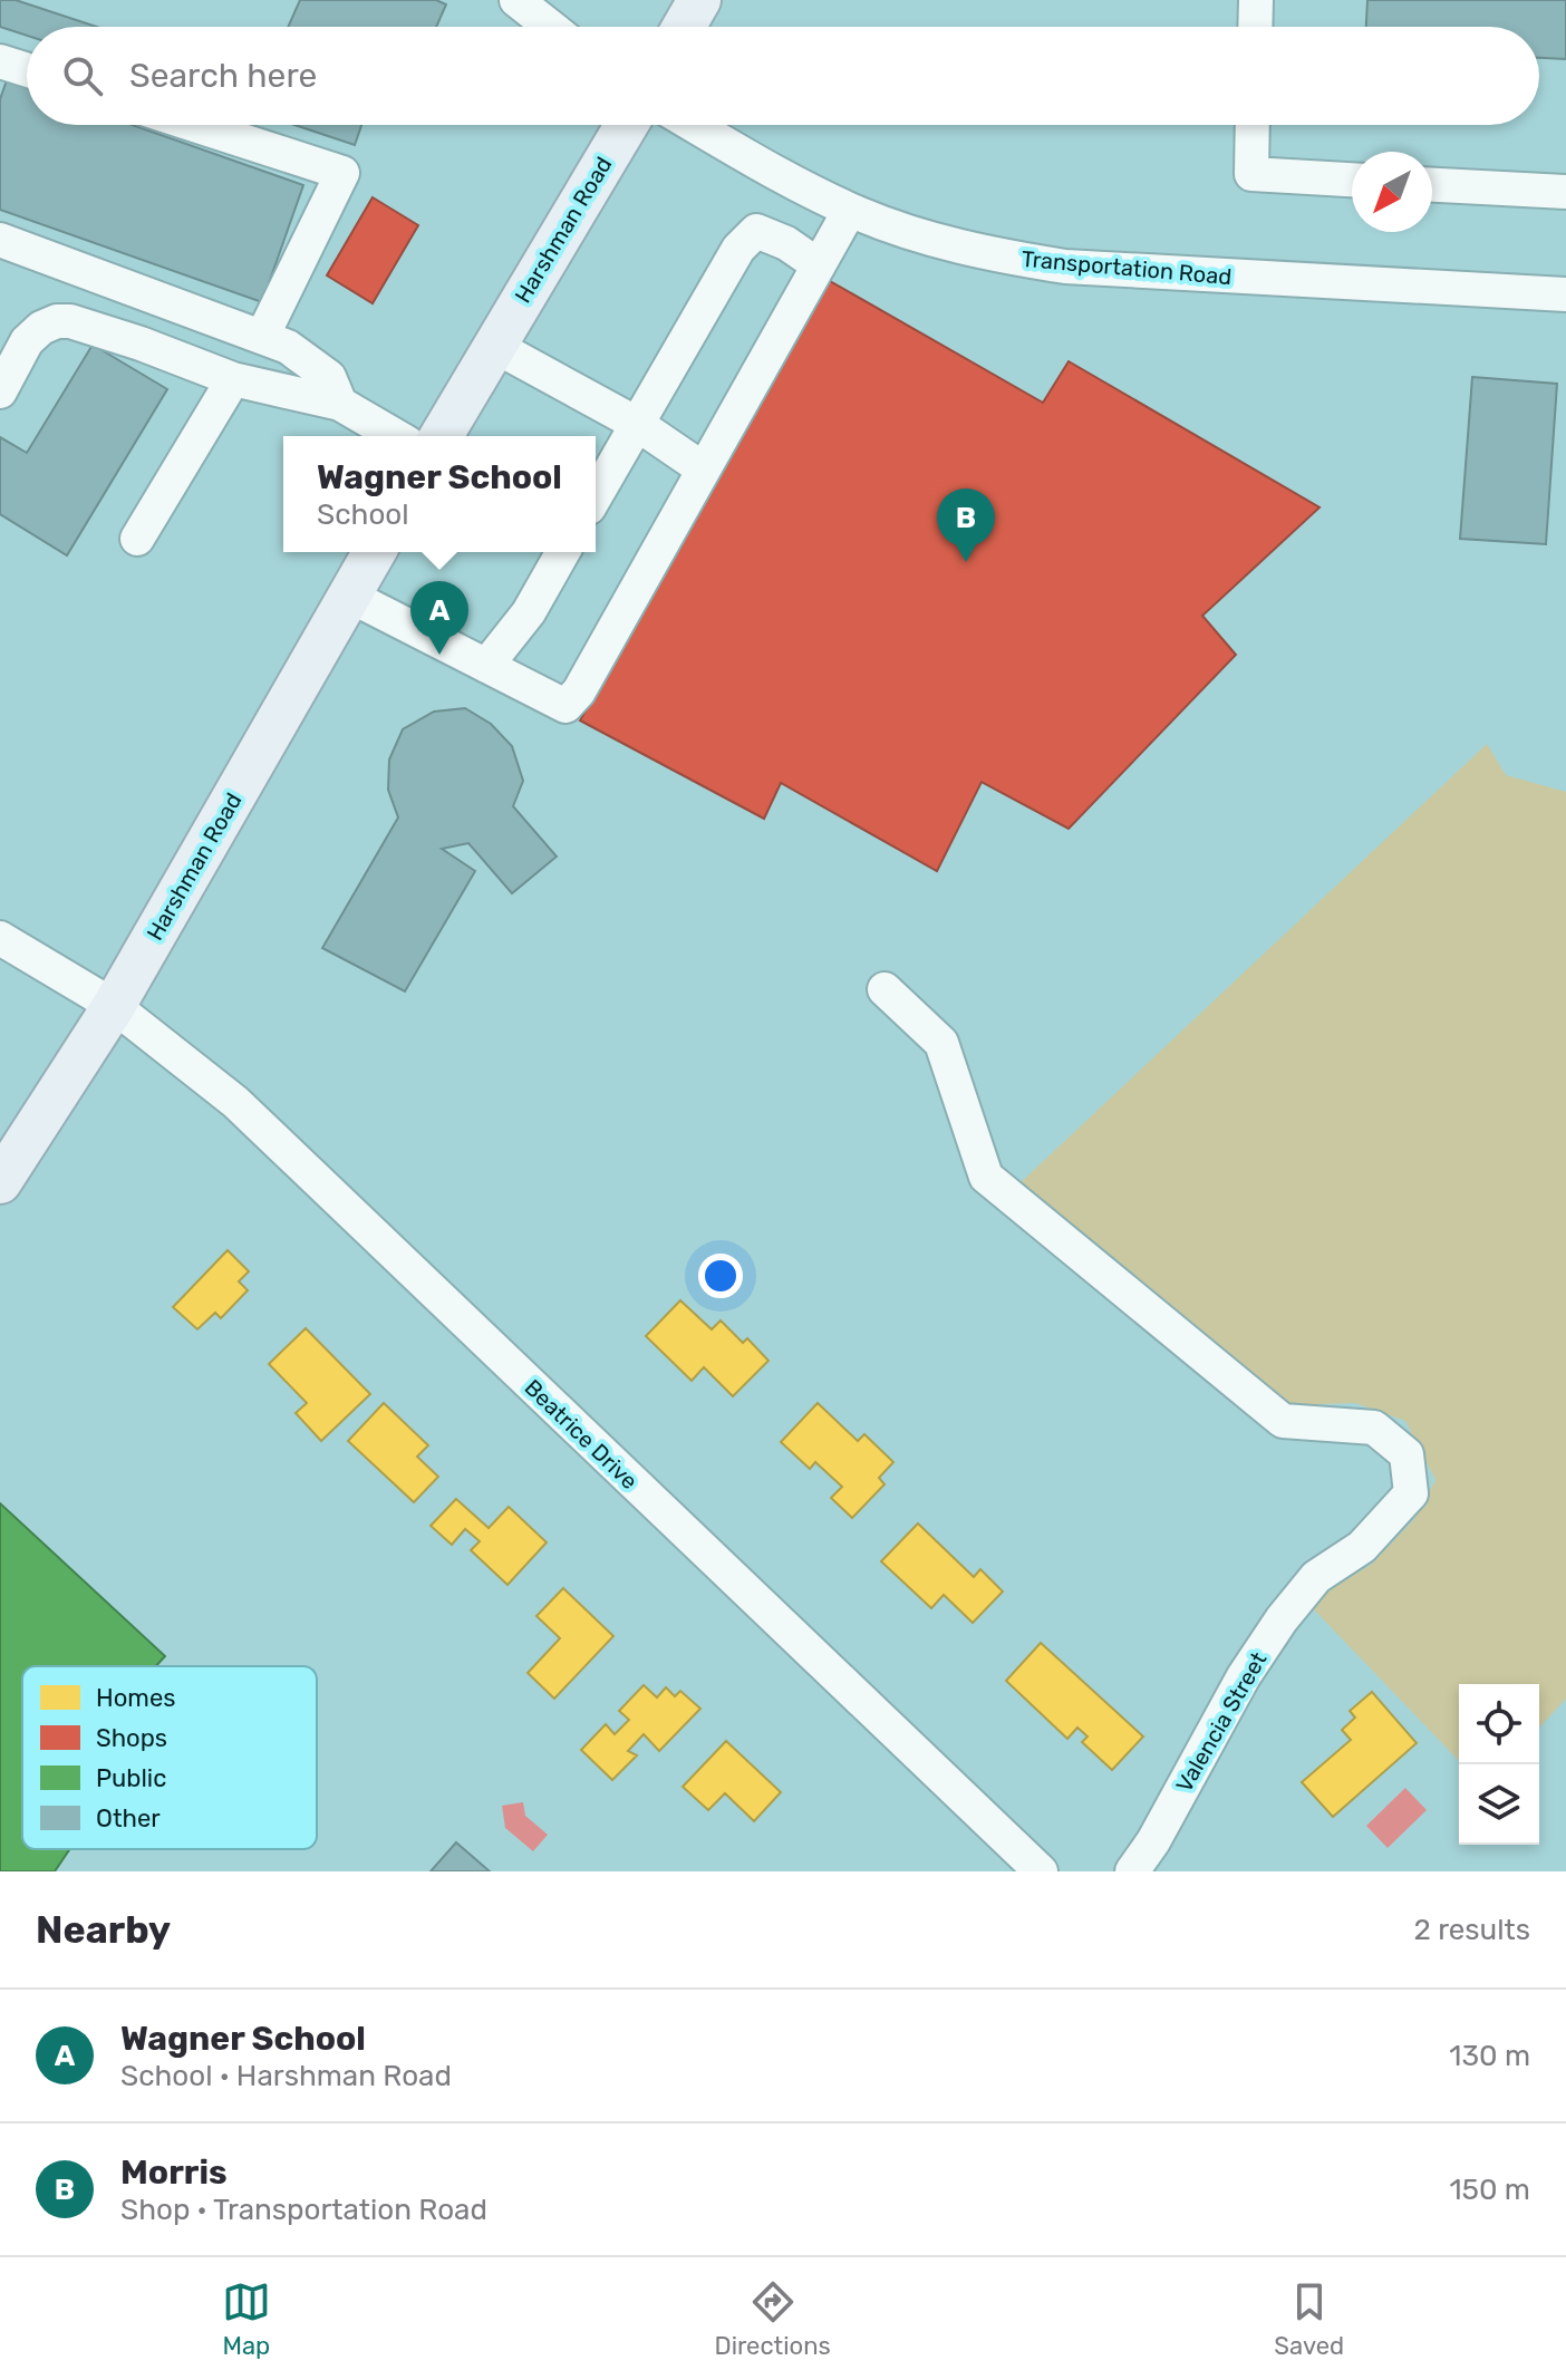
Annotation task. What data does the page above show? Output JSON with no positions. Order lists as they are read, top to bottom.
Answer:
{
  "streets": {
    "main road": ["Harshman Road"],
    "street": ["Transportation Road", "Beatrice Drive", "Valencia Street"]
  },
  "crossings": [
    ["Harshman Road", "Beatrice Drive"]
  ],
  "legend": [
    "Homes",
    "Shops",
    "Public",
    "Other"
  ],
  "north": "bottom left",
  "page": {
    "search": "Search here",
    "popup": ["Wagner School", "School"],
    "pins": ["B", "A"],
    "heading": ["Nearby", "2 results"],
    "list": [
      {
        "mark": "A",
        "name": "Wagner School",
        "note": "School · Harshman Road",
        "value": "130 m"
      },
      {
        "mark": "B",
        "name": "Morris",
        "note": "Shop · Transportation Road",
        "value": "150 m"
      }
    ],
    "nav": ["Map", "Directions", "Saved"]
  }
}
